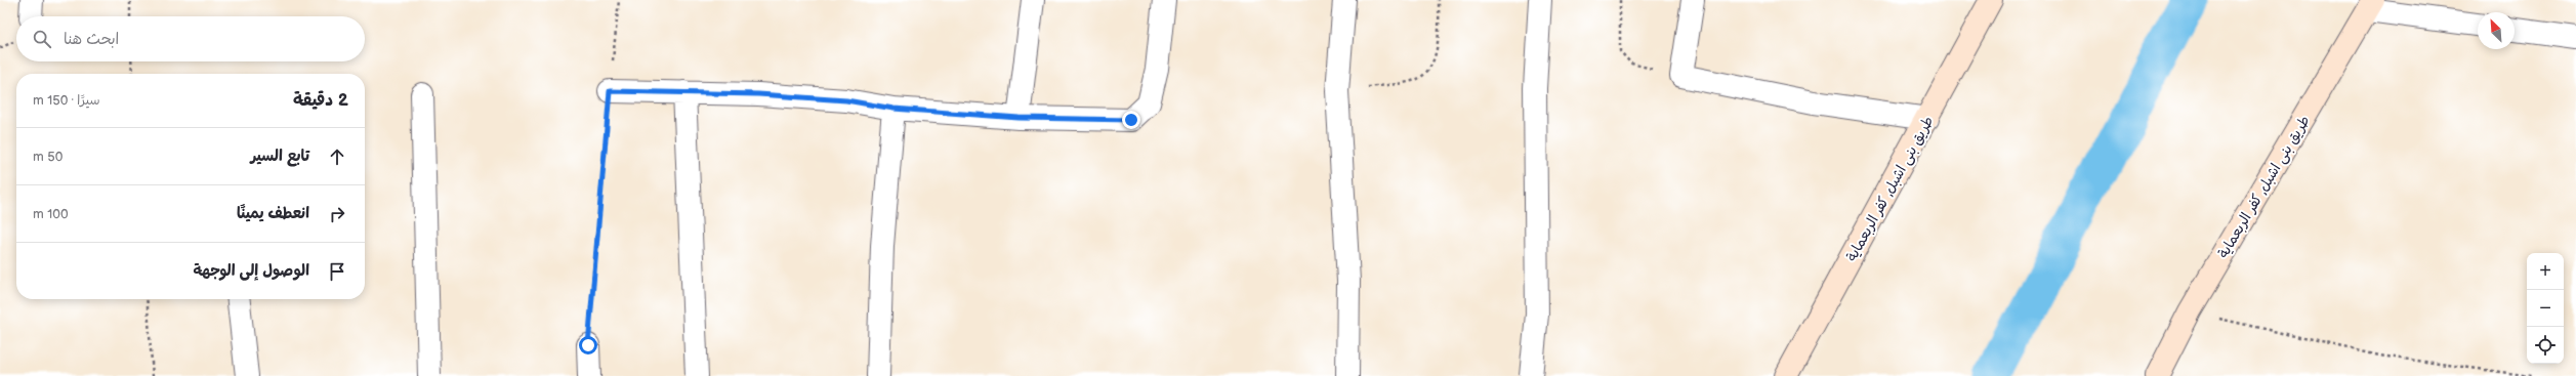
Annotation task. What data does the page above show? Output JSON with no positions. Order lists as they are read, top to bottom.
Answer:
{
  "streets": {
    "street": ["طريق بنى اشبل, كفر الربعماية"]
  },
  "north": "top left",
  "page": {
    "search": "ابحث هنا",
    "heading": ["2 دقيقة", "سيرًا · 150 m"],
    "list": [
      ["تابع السير", "50 m"],
      ["انعطف يمينًا", "100 m"],
      "الوصول إلى الوجهة"
    ],
    "map_buttons": ["+", "−"]
  }
}
